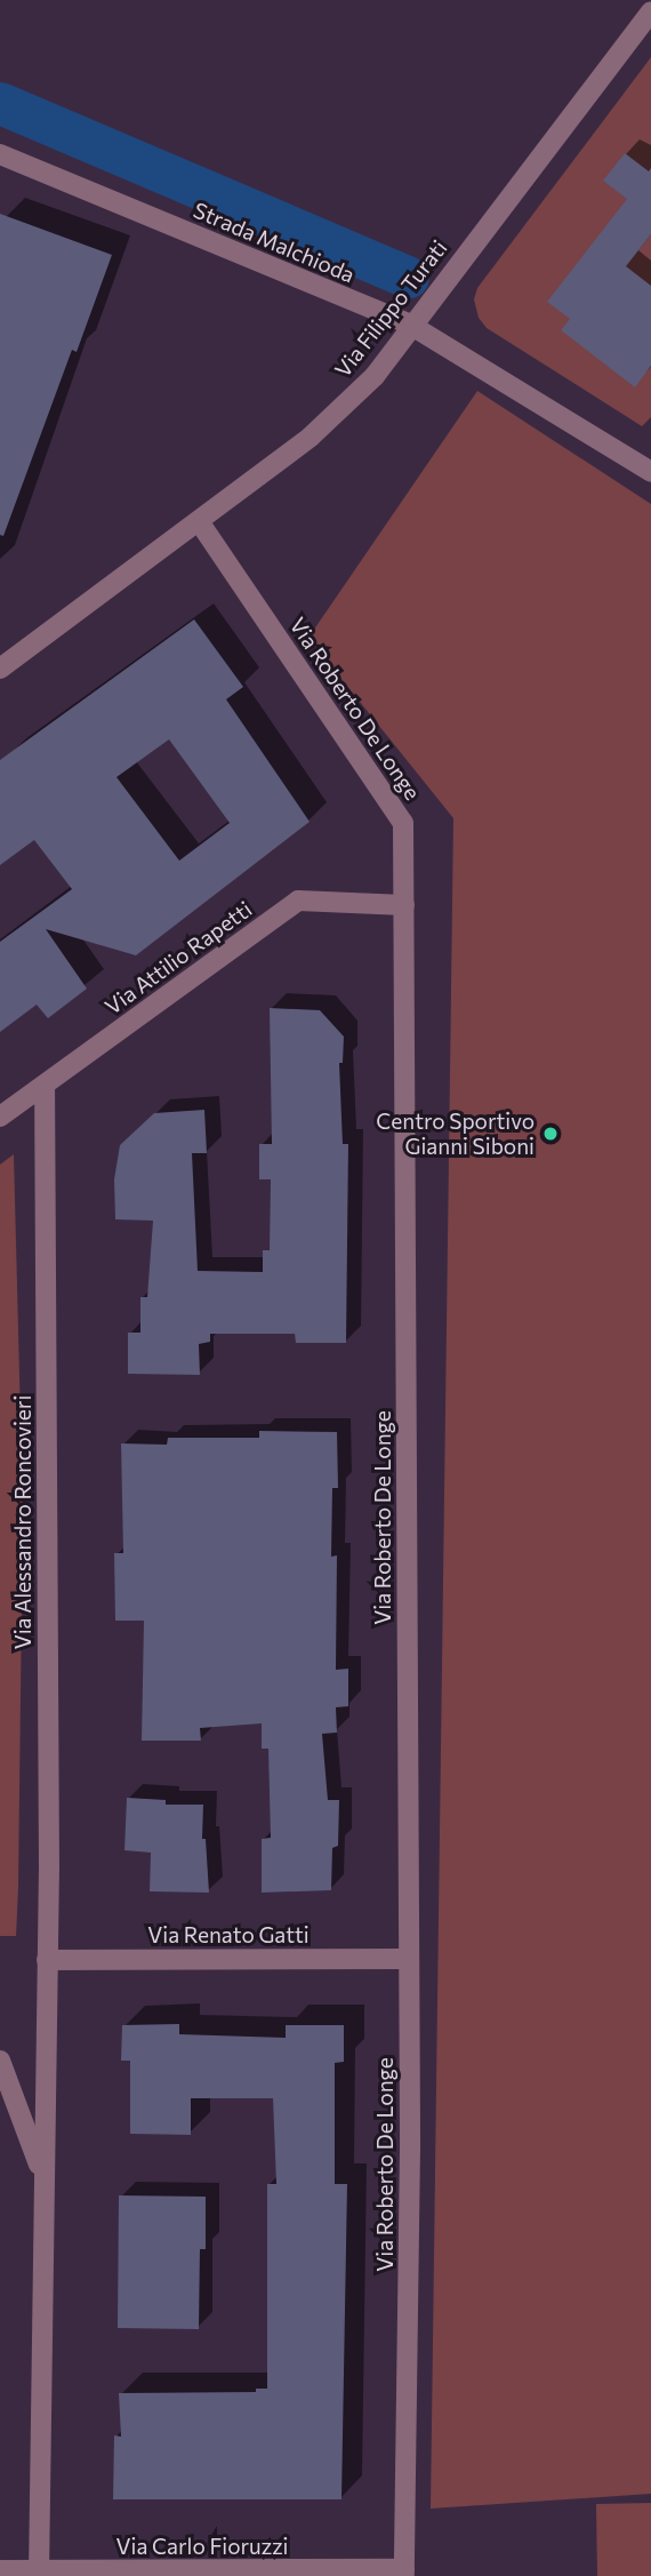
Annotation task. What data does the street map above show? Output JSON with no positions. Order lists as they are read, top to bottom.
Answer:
{
  "streets": {
    "street": [
      "Strada Malchioda",
      "Via Filippo Turati",
      "Via Roberto De Longe",
      "Via Attilio Rapetti",
      "Via Alessandro Roncovieri",
      "Via Renato Gatti",
      "Via Carlo Fioruzzi"
    ]
  },
  "crossings": [
    ["Strada Malchioda", "Via Filippo Turati"],
    ["Via Filippo Turati", "Via Roberto De Longe"],
    ["Via Roberto De Longe", "Via Attilio Rapetti"],
    ["Via Roberto De Longe", "Via Renato Gatti"],
    ["Via Roberto De Longe", "Via Carlo Fioruzzi"],
    ["Via Attilio Rapetti", "Via Alessandro Roncovieri"],
    ["Via Alessandro Roncovieri", "Via Renato Gatti"],
    ["Via Alessandro Roncovieri", "Via Carlo Fioruzzi"]
  ],
  "places": ["Centro Sportivo Gianni Siboni"]
}
